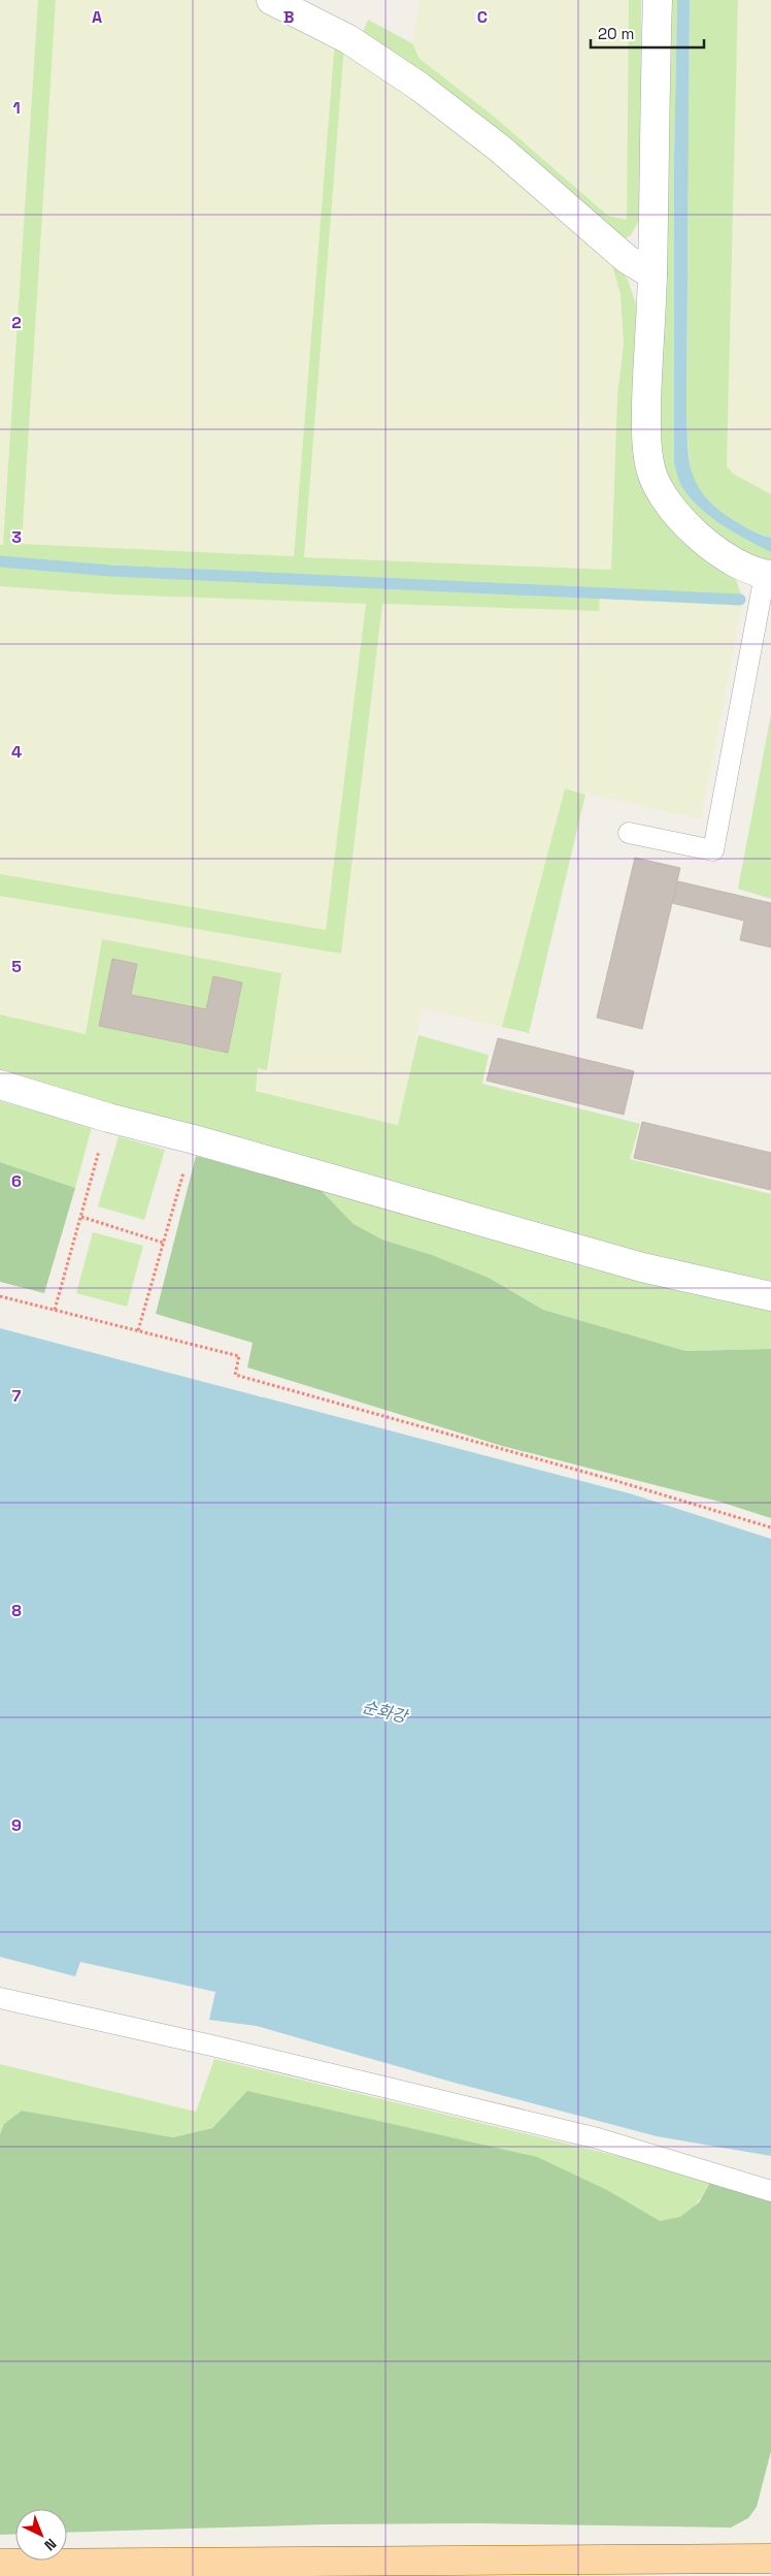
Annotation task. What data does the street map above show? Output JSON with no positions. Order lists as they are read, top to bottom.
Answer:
{
  "water": ["순화강"],
  "scale_bar": "20 m",
  "north": "bottom right",
  "grid": {
    "columns": ["A", "B", "C"],
    "rows": [
      "1",
      "2",
      "3",
      "4",
      "5",
      "6",
      "7",
      "8",
      "9"
    ]
  }
}
